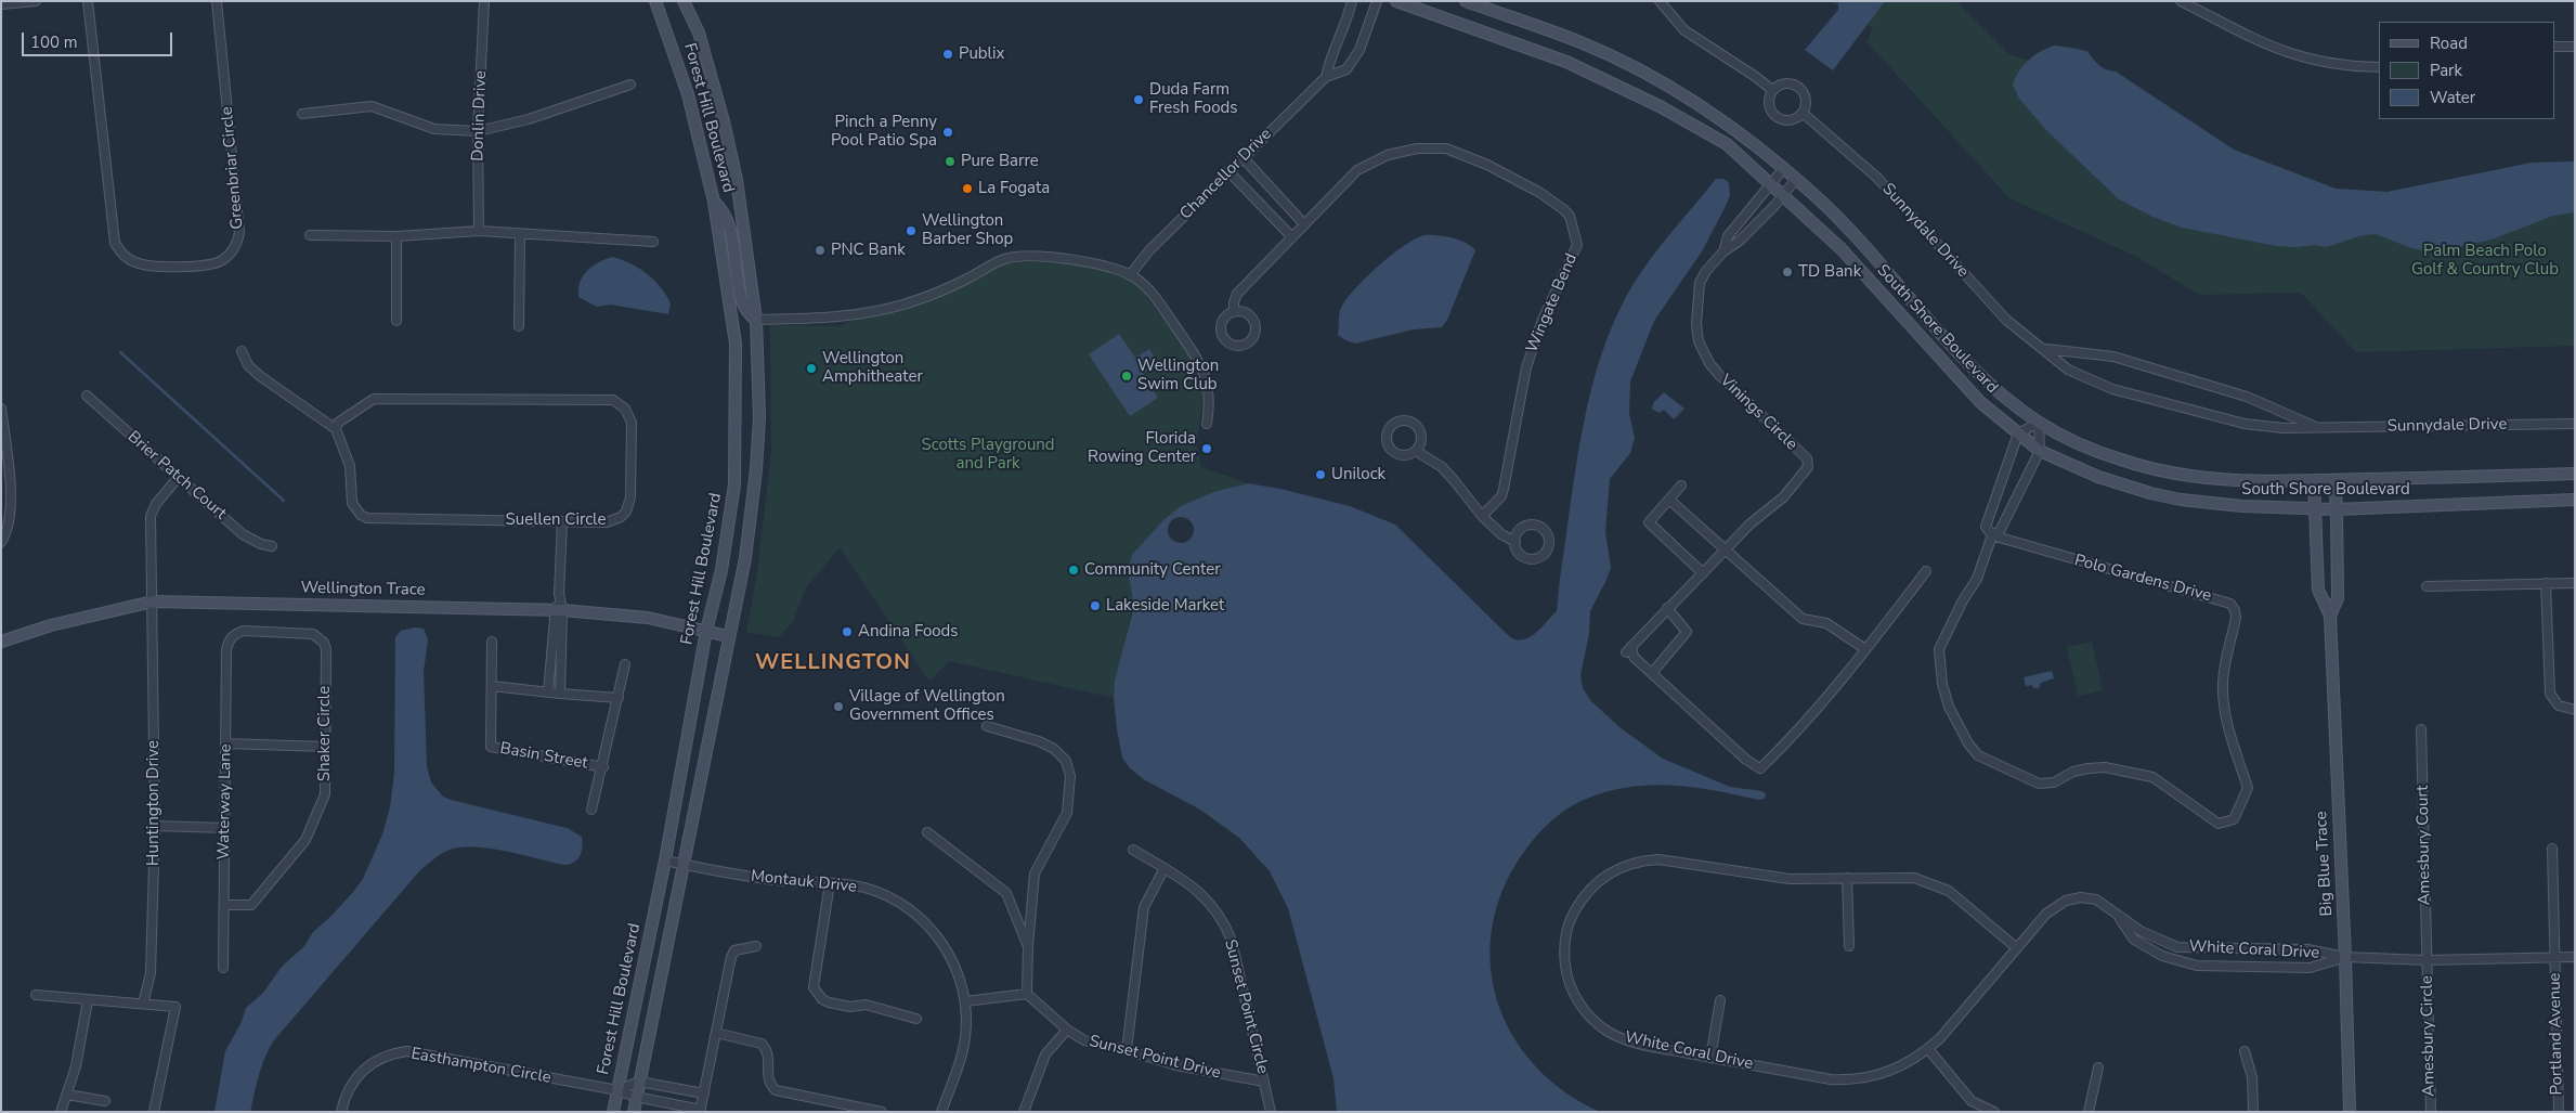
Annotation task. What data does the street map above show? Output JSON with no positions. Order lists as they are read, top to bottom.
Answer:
{
  "streets": {
    "street": [
      "Donlin Drive",
      "Forest Hill Boulevard",
      "Greenbriar Circle",
      "Chancellor Drive",
      "Sunnydale Drive",
      "Wingate Bend",
      "South Shore Boulevard",
      "Vinings Circle",
      "Brier Patch Court",
      "Suellen Circle",
      "Polo Gardens Drive",
      "Wellington Trace",
      "Shaker Circle",
      "Basin Street",
      "Waterway Lane",
      "Huntington Drive",
      "Amesbury Court",
      "Big Blue Trace",
      "Montauk Drive",
      "White Coral Drive",
      "Sunset Point Circle",
      "Portland Avenue",
      "Amesbury Circle",
      "Sunset Point Drive",
      "Easthampton Circle"
    ]
  },
  "crossings": [
    ["Forest Hill Boulevard", "Wellington Trace"],
    ["Forest Hill Boulevard", "Montauk Drive"],
    ["Forest Hill Boulevard", "Easthampton Circle"],
    ["South Shore Boulevard", "Vinings Circle"],
    ["South Shore Boulevard", "Polo Gardens Drive"],
    ["South Shore Boulevard", "Big Blue Trace"],
    ["Brier Patch Court", "Huntington Drive"],
    ["Wellington Trace", "Huntington Drive"],
    ["Shaker Circle", "Waterway Lane"],
    ["Amesbury Court", "Amesbury Circle"],
    ["Big Blue Trace", "White Coral Drive"],
    ["Big Blue Trace", "Amesbury Circle"],
    ["White Coral Drive", "Amesbury Circle"],
    ["Sunset Point Circle", "Sunset Point Drive"],
    ["Portland Avenue", "Amesbury Circle"]
  ],
  "districts": ["WELLINGTON"],
  "parks": ["Palm Beach Polo Golf & Country Club", "Scotts Playground and Park"],
  "places": [
    "Publix",
    "Duda Farm Fresh Foods",
    "Pinch a Penny Pool Patio Spa",
    "Pure Barre",
    "La Fogata",
    "Wellington Barber Shop",
    "PNC Bank",
    "TD Bank",
    "Wellington Amphitheater",
    "Wellington Swim Club",
    "Florida Rowing Center",
    "Unilock",
    "Community Center",
    "Lakeside Market",
    "Andina Foods",
    "Village of Wellington Government Offices"
  ],
  "legend": ["Road", "Park", "Water"],
  "scale_bar": "100 m"
}
